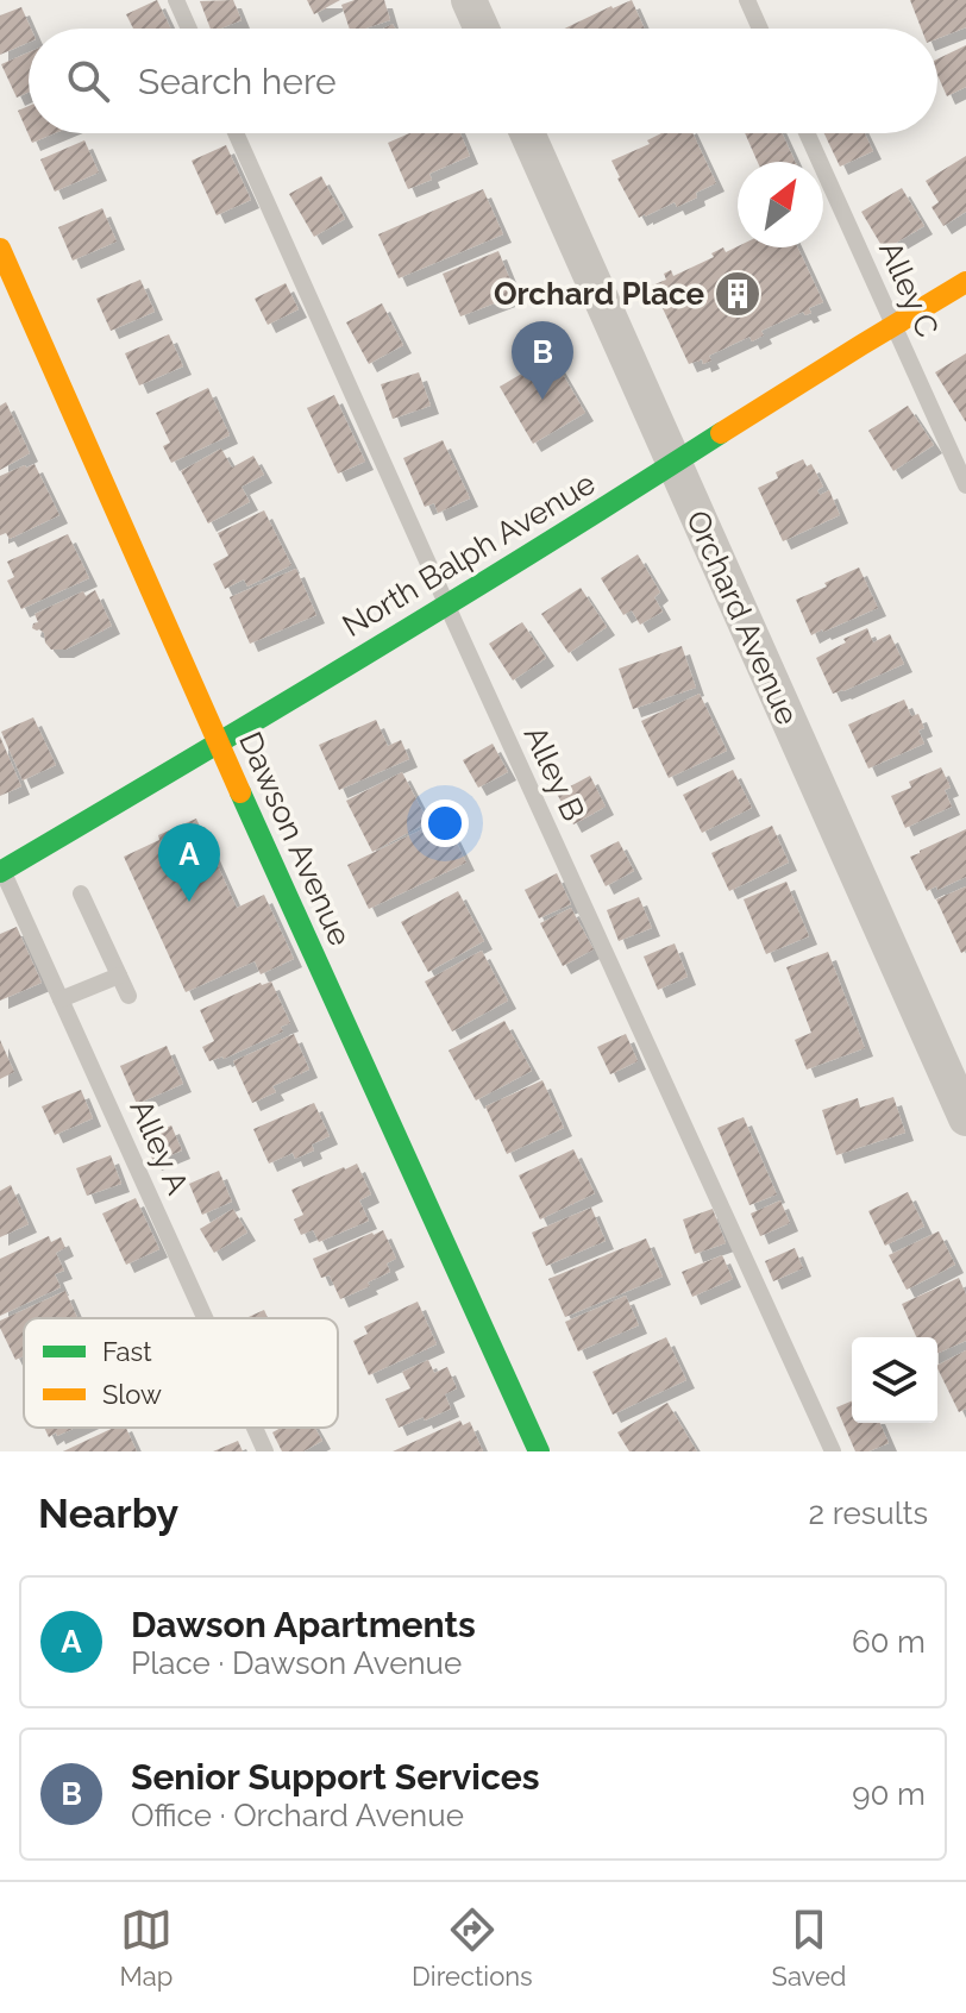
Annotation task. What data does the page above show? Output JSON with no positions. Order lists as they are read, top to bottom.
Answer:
{
  "streets": {
    "street": ["North Balph Avenue", "Orchard Avenue", "Dawson Avenue"],
    "lane": ["Alley C", "Alley B", "Alley A"]
  },
  "crossings": [
    ["Alley C", "North Balph Avenue"],
    ["North Balph Avenue", "Orchard Avenue"],
    ["North Balph Avenue", "Alley B"],
    ["North Balph Avenue", "Dawson Avenue"],
    ["North Balph Avenue", "Alley A"]
  ],
  "places": {
    "building": ["Orchard Place"]
  },
  "legend": ["Fast", "Slow"],
  "north": "top right",
  "page": {
    "search": "Search here",
    "pins": ["B", "A"],
    "heading": ["Nearby", "2 results"],
    "list": [
      {
        "mark": "A",
        "name": "Dawson Apartments",
        "note": "Place · Dawson Avenue",
        "value": "60 m"
      },
      {
        "mark": "B",
        "name": "Senior Support Services",
        "note": "Office · Orchard Avenue",
        "value": "90 m"
      }
    ],
    "nav": ["Map", "Directions", "Saved"]
  }
}
